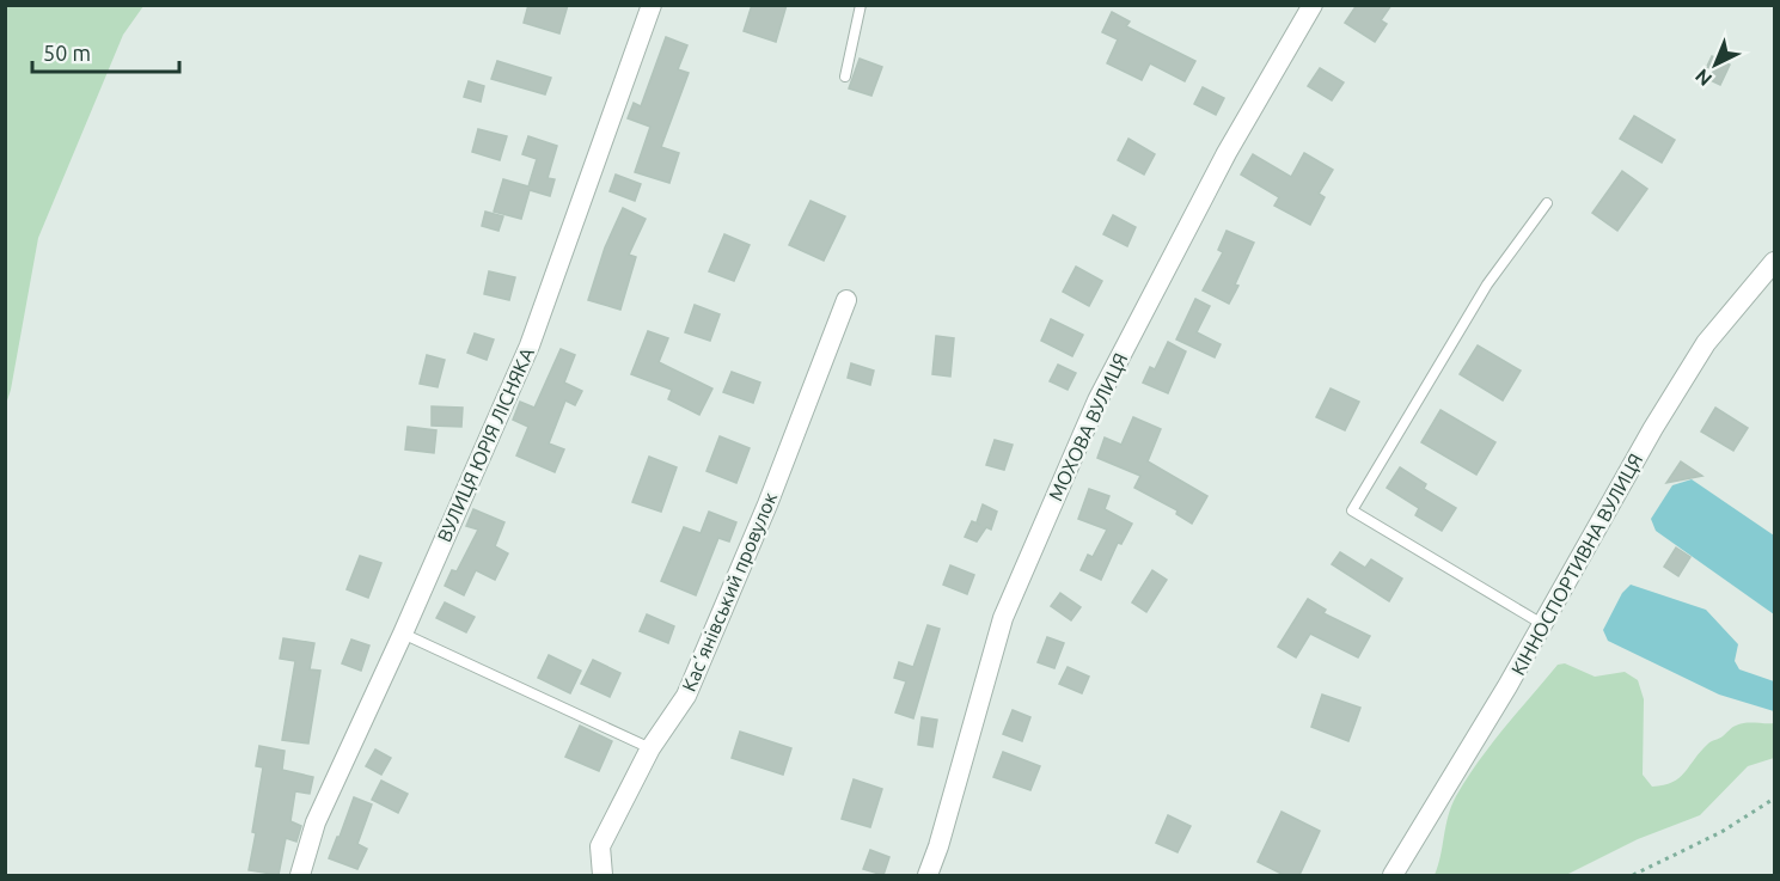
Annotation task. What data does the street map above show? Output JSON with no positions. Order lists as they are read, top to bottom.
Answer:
{
  "streets": {
    "street": [
      "МОХОВА ВУЛИЦЯ",
      "ВУЛИЦЯ ЮРІЯ ЛІСНЯКА",
      "КІННОСПОРТИВНА ВУЛИЦЯ",
      "Касʼянівський провулок"
    ]
  },
  "scale_bar": "50 m",
  "north": "bottom left"
}
